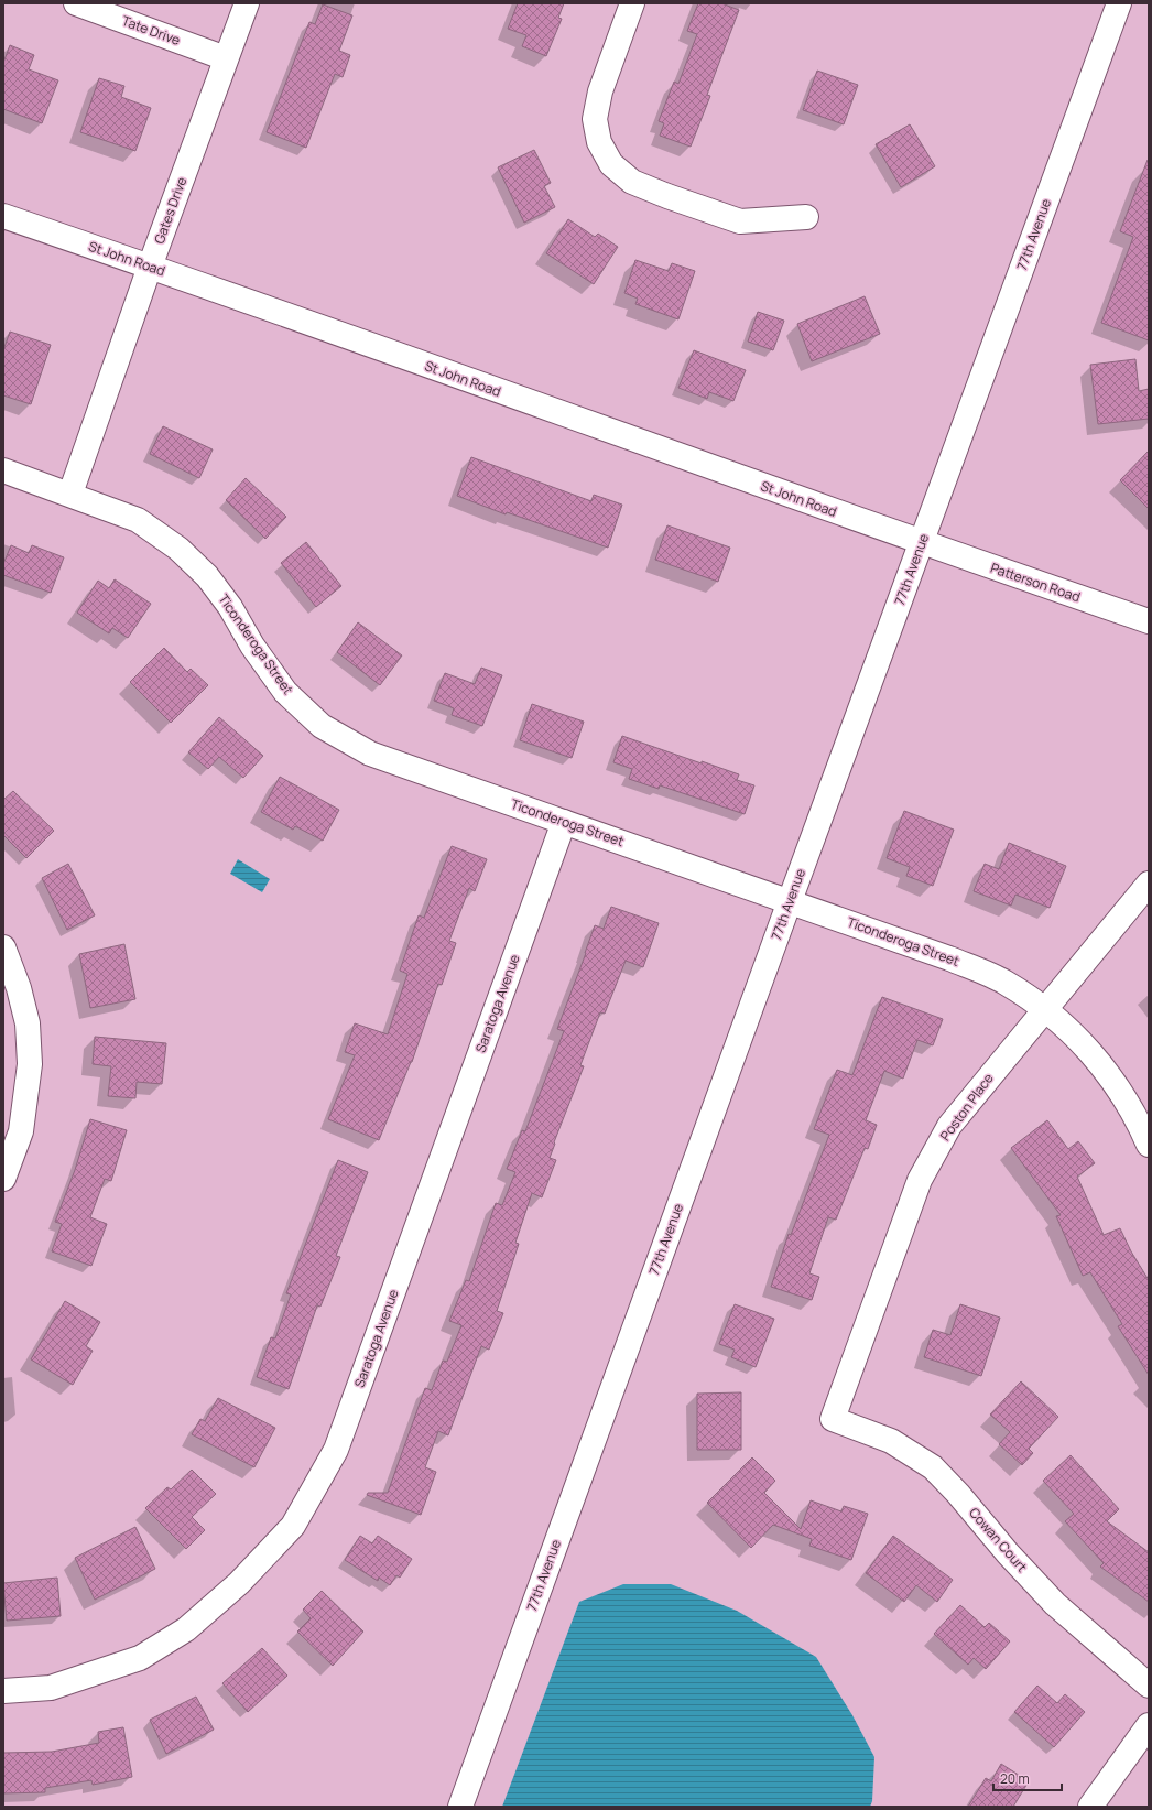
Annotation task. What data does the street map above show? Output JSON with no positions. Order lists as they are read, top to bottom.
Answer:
{
  "streets": {
    "street": [
      "Tate Drive",
      "Gates Drive",
      "77th Avenue",
      "St John Road",
      "Patterson Road",
      "Ticonderoga Street",
      "Saratoga Avenue",
      "Poston Place",
      "Cowan Court"
    ]
  },
  "crossings": [
    ["Tate Drive", "Gates Drive"],
    ["Gates Drive", "St John Road"],
    ["Gates Drive", "Ticonderoga Street"],
    ["77th Avenue", "St John Road"],
    ["77th Avenue", "Patterson Road"],
    ["77th Avenue", "Ticonderoga Street"],
    ["St John Road", "Patterson Road"],
    ["Ticonderoga Street", "Saratoga Avenue"],
    ["Ticonderoga Street", "Poston Place"],
    ["Poston Place", "Cowan Court"]
  ],
  "scale_bar": "20 m"
}
